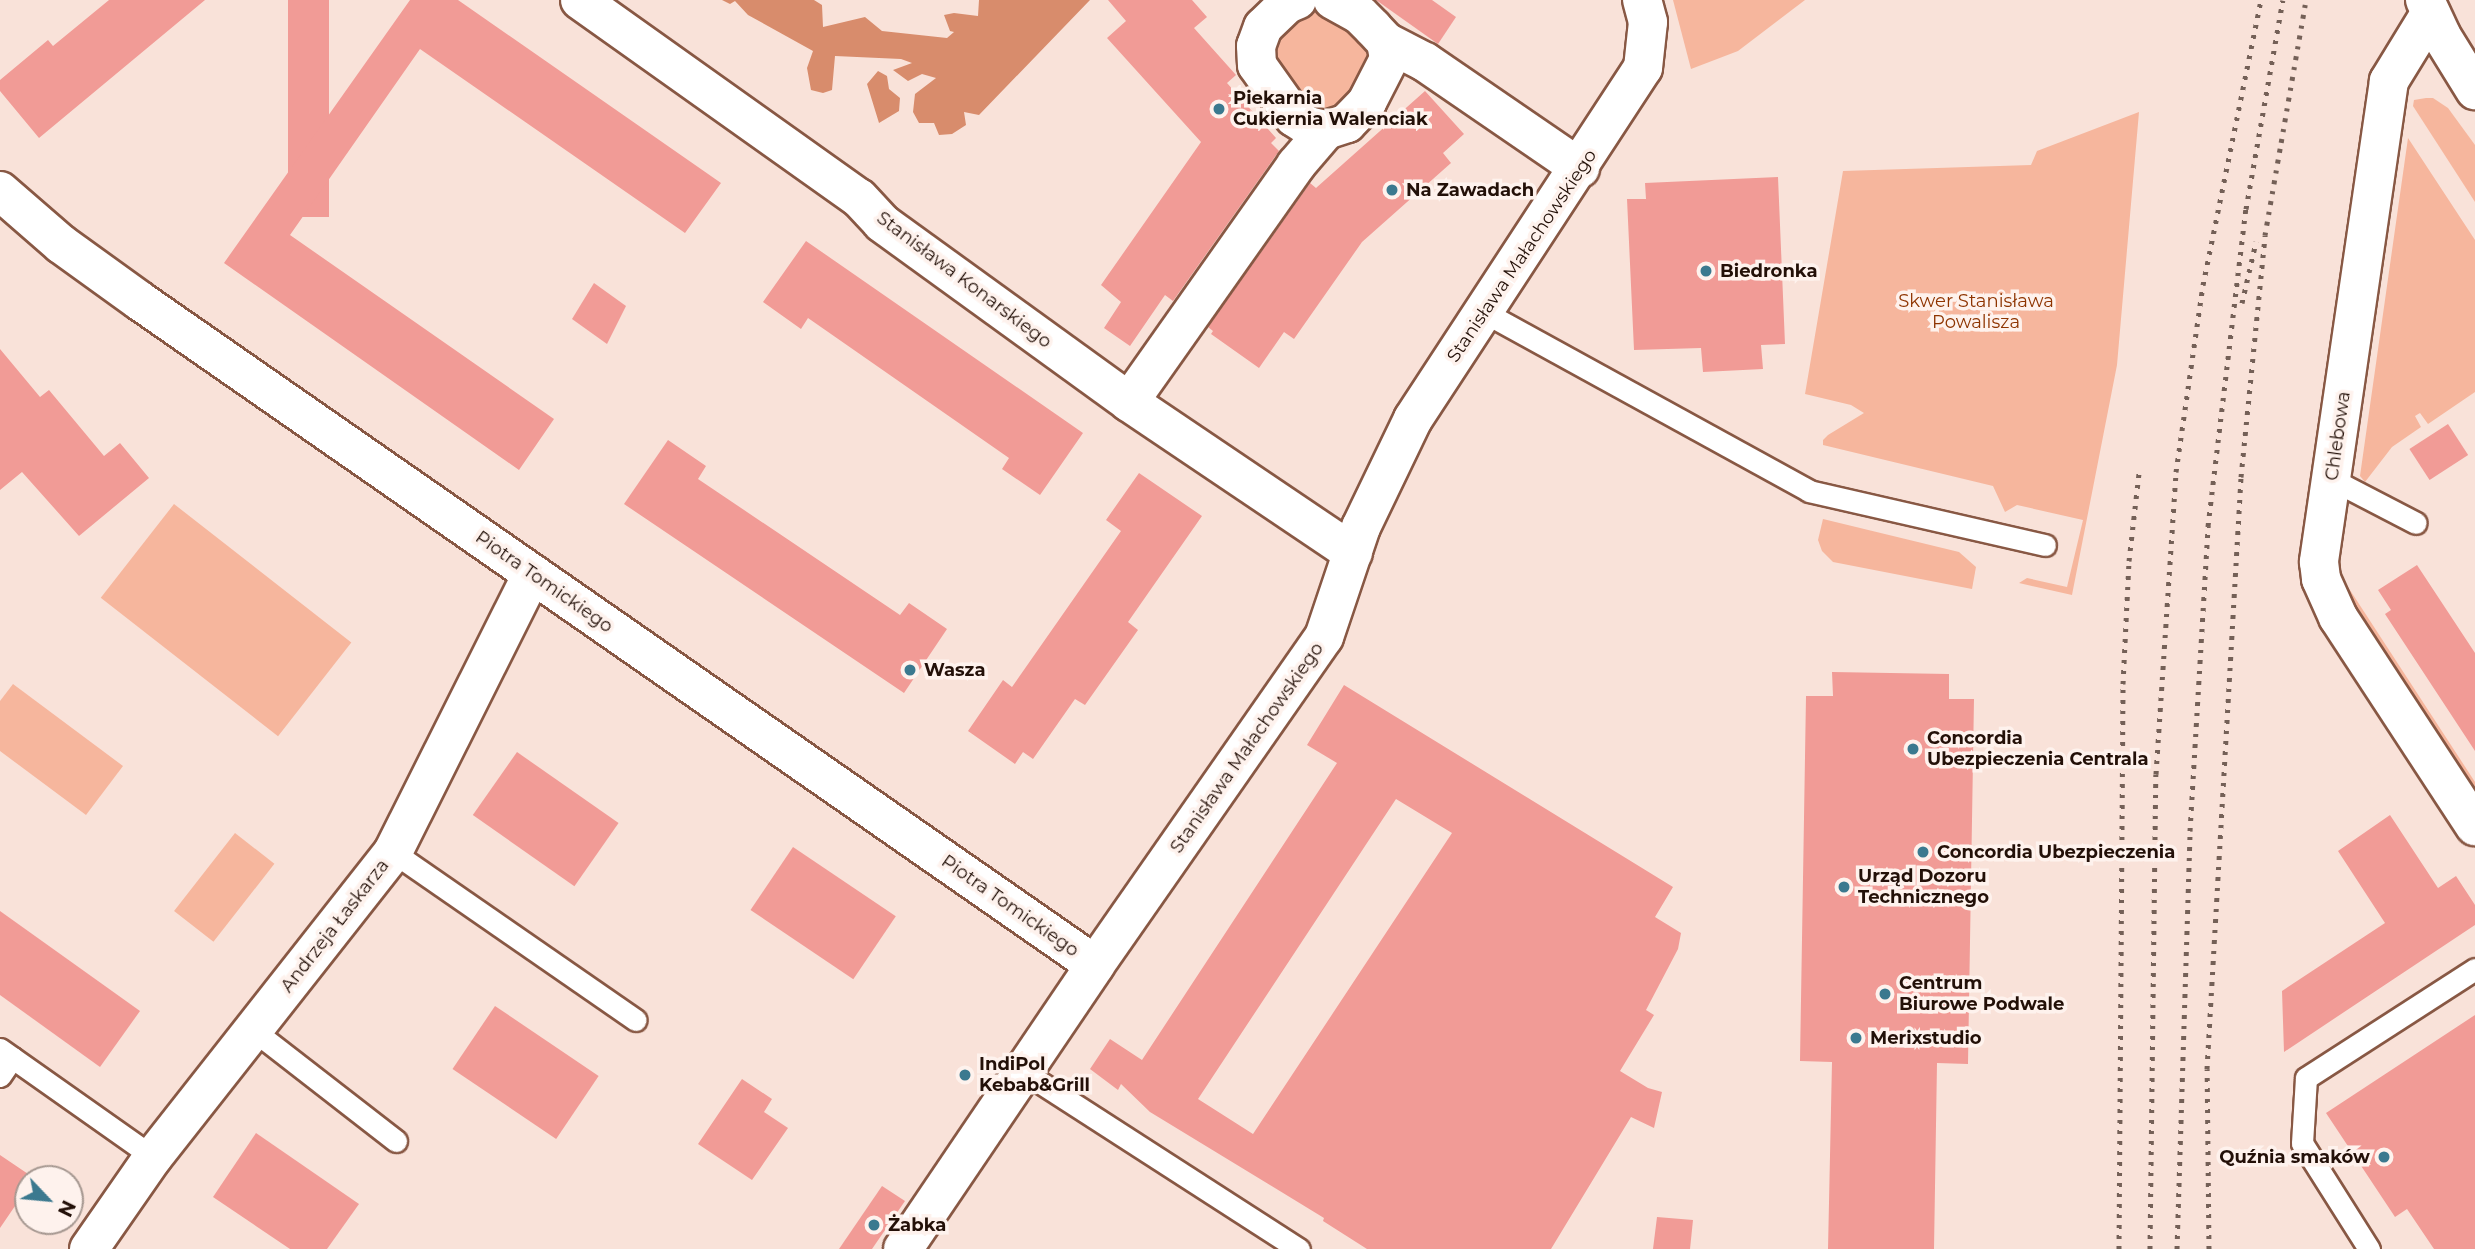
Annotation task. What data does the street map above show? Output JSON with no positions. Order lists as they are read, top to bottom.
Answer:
{
  "streets": {
    "street": [
      "Stanisława Małachowskiego",
      "Stanisława Konarskiego",
      "Chlebowa",
      "Piotra Tomickiego",
      "Andrzeja Łaskarza"
    ]
  },
  "crossings": [
    ["Stanisława Małachowskiego", "Stanisława Konarskiego"],
    ["Stanisława Małachowskiego", "Piotra Tomickiego"],
    ["Piotra Tomickiego", "Andrzeja Łaskarza"]
  ],
  "parks": ["Skwer Stanisława Powalisza"],
  "places": [
    "Piekarnia Cukiernia Walenciak",
    "Na Zawadach",
    "Biedronka",
    "Wasza",
    "Concordia Ubezpieczenia Centrala",
    "Concordia Ubezpieczenia",
    "Urząd Dozoru Technicznego",
    "Centrum Biurowe Podwale",
    "Merixstudio",
    "IndiPol Kebab&Grill",
    "Quźnia smaków",
    "Żabka"
  ],
  "north": "bottom right"
}
